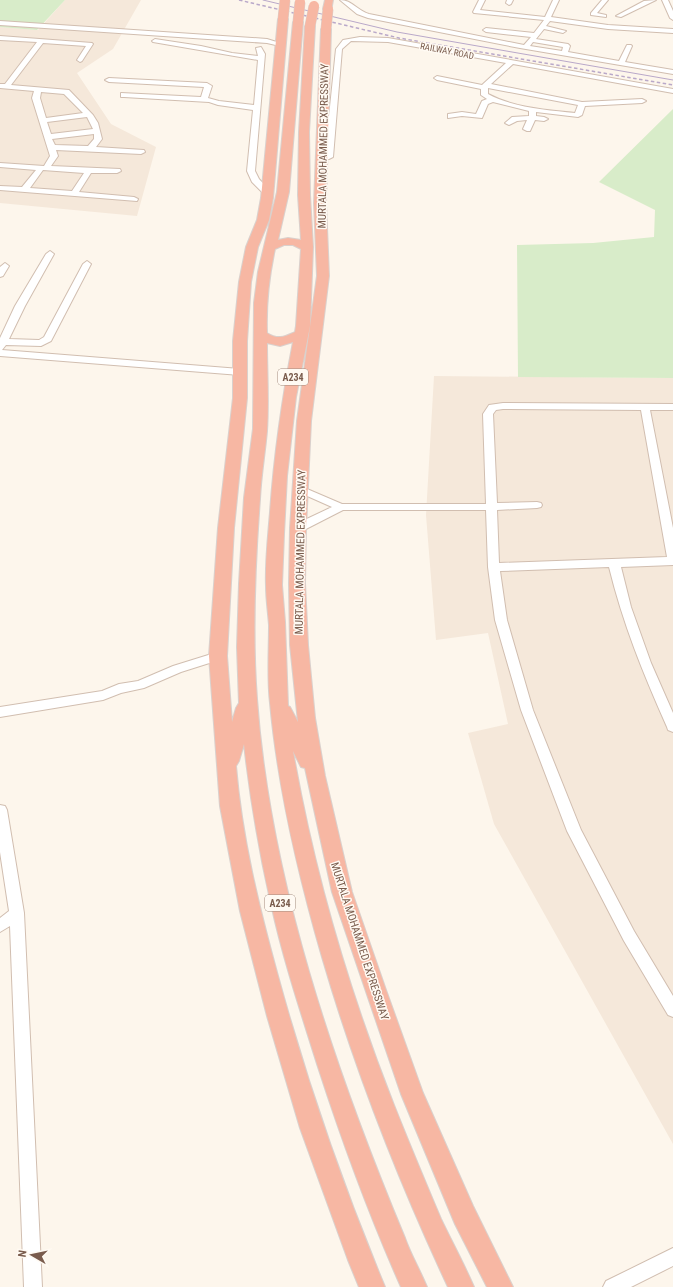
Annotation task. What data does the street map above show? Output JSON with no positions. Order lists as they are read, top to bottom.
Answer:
{
  "streets": {
    "highway": ["MURTALA MOHAMMED EXPRESSWAY", "A234"],
    "street": ["RAILWAY ROAD"]
  },
  "crossings": [
    ["RAILWAY ROAD", "MURTALA MOHAMMED EXPRESSWAY"]
  ],
  "north": "left"
}
